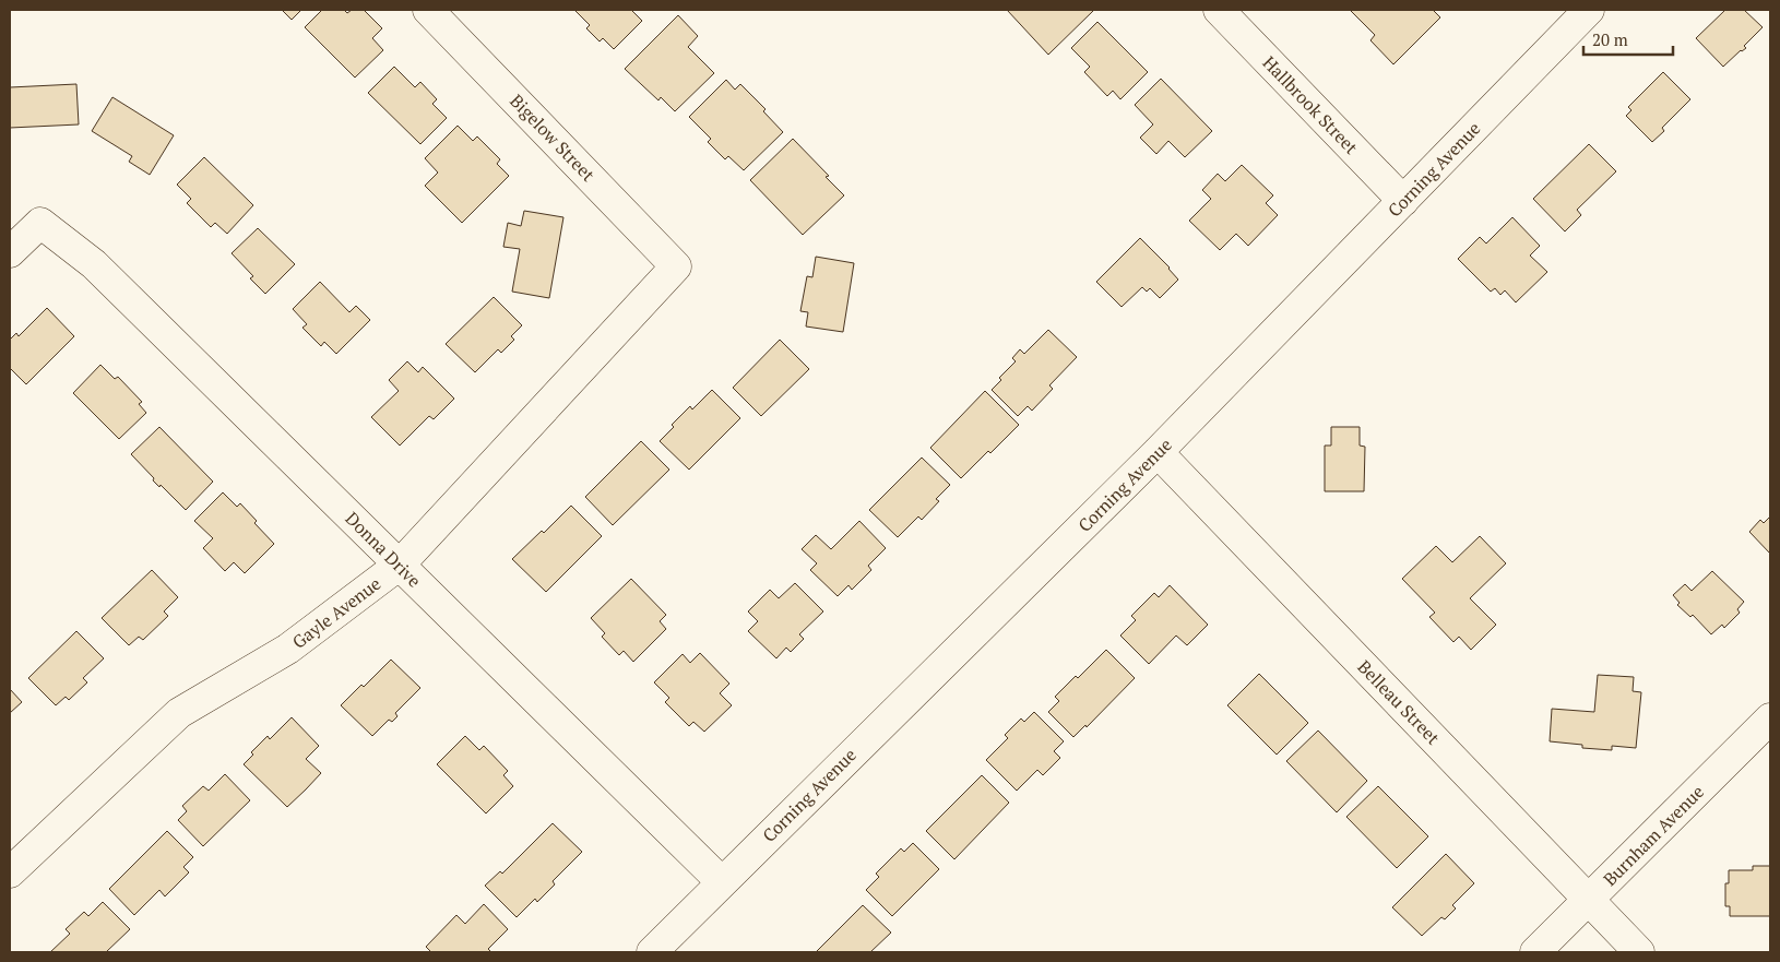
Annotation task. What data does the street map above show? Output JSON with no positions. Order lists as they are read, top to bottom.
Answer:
{
  "streets": {
    "street": [
      "Hallbrook Street",
      "Bigelow Street",
      "Corning Avenue",
      "Donna Drive",
      "Gayle Avenue",
      "Belleau Street",
      "Burnham Avenue"
    ]
  },
  "crossings": [
    ["Hallbrook Street", "Corning Avenue"],
    ["Bigelow Street", "Gayle Avenue"],
    ["Corning Avenue", "Donna Drive"],
    ["Corning Avenue", "Belleau Street"],
    ["Donna Drive", "Gayle Avenue"],
    ["Belleau Street", "Burnham Avenue"]
  ],
  "scale_bar": "20 m"
}
